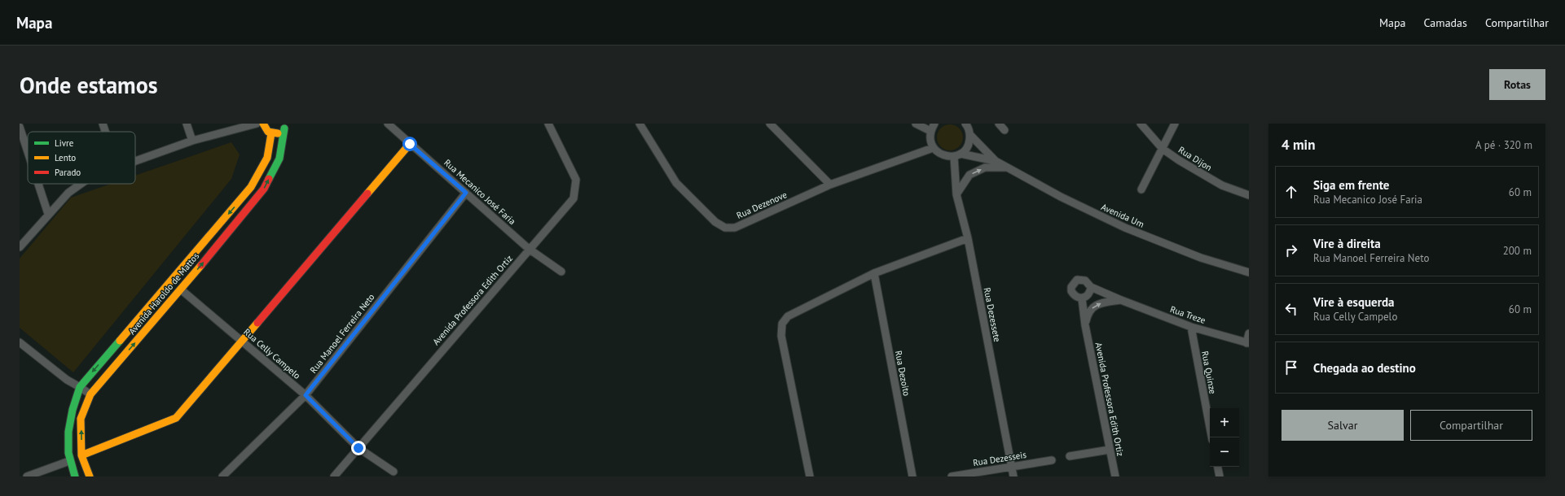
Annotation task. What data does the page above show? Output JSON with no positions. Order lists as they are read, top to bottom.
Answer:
{
  "streets": {
    "street": [
      "Rua Dijon",
      "Rua Mecanico José Faria",
      "Rua Dezenove",
      "Avenida Um",
      "Avenida Haroldo de Mattos",
      "Avenida Professora Edith Ortiz",
      "Rua Dezessete",
      "Rua Treze",
      "Rua Manoel Ferreira Neto",
      "Rua Celly Campelo",
      "Rua Quinze",
      "Rua Dezoito",
      "Rua Dezesseis"
    ]
  },
  "crossings": [
    ["Rua Mecanico José Faria", "Avenida Professora Edith Ortiz"],
    ["Rua Mecanico José Faria", "Rua Manoel Ferreira Neto"],
    ["Rua Dezenove", "Avenida Um"],
    ["Avenida Um", "Rua Dezessete"],
    ["Avenida Haroldo de Mattos", "Rua Celly Campelo"],
    ["Avenida Professora Edith Ortiz", "Rua Treze"],
    ["Avenida Professora Edith Ortiz", "Rua Celly Campelo"],
    ["Rua Dezessete", "Rua Dezesseis"],
    ["Rua Treze", "Rua Quinze"],
    ["Rua Manoel Ferreira Neto", "Rua Celly Campelo"]
  ],
  "legend": ["Livre", "Lento", "Parado"],
  "page": {
    "header": "Mapa",
    "nav": ["Mapa", "Camadas", "Compartilhar"],
    "buttons": [
      "Rotas",
      ["Salvar", "Compartilhar"]
    ],
    "title": "Onde estamos",
    "heading": ["4 min", "A pé · 320 m"],
    "list": [
      ["Siga em frente", "Rua Mecanico José Faria", "60 m"],
      ["Vire à direita", "Rua Manoel Ferreira Neto", "200 m"],
      ["Vire à esquerda", "Rua Celly Campelo", "60 m"],
      "Chegada ao destino"
    ],
    "map_buttons": ["+", "−"]
  }
}
